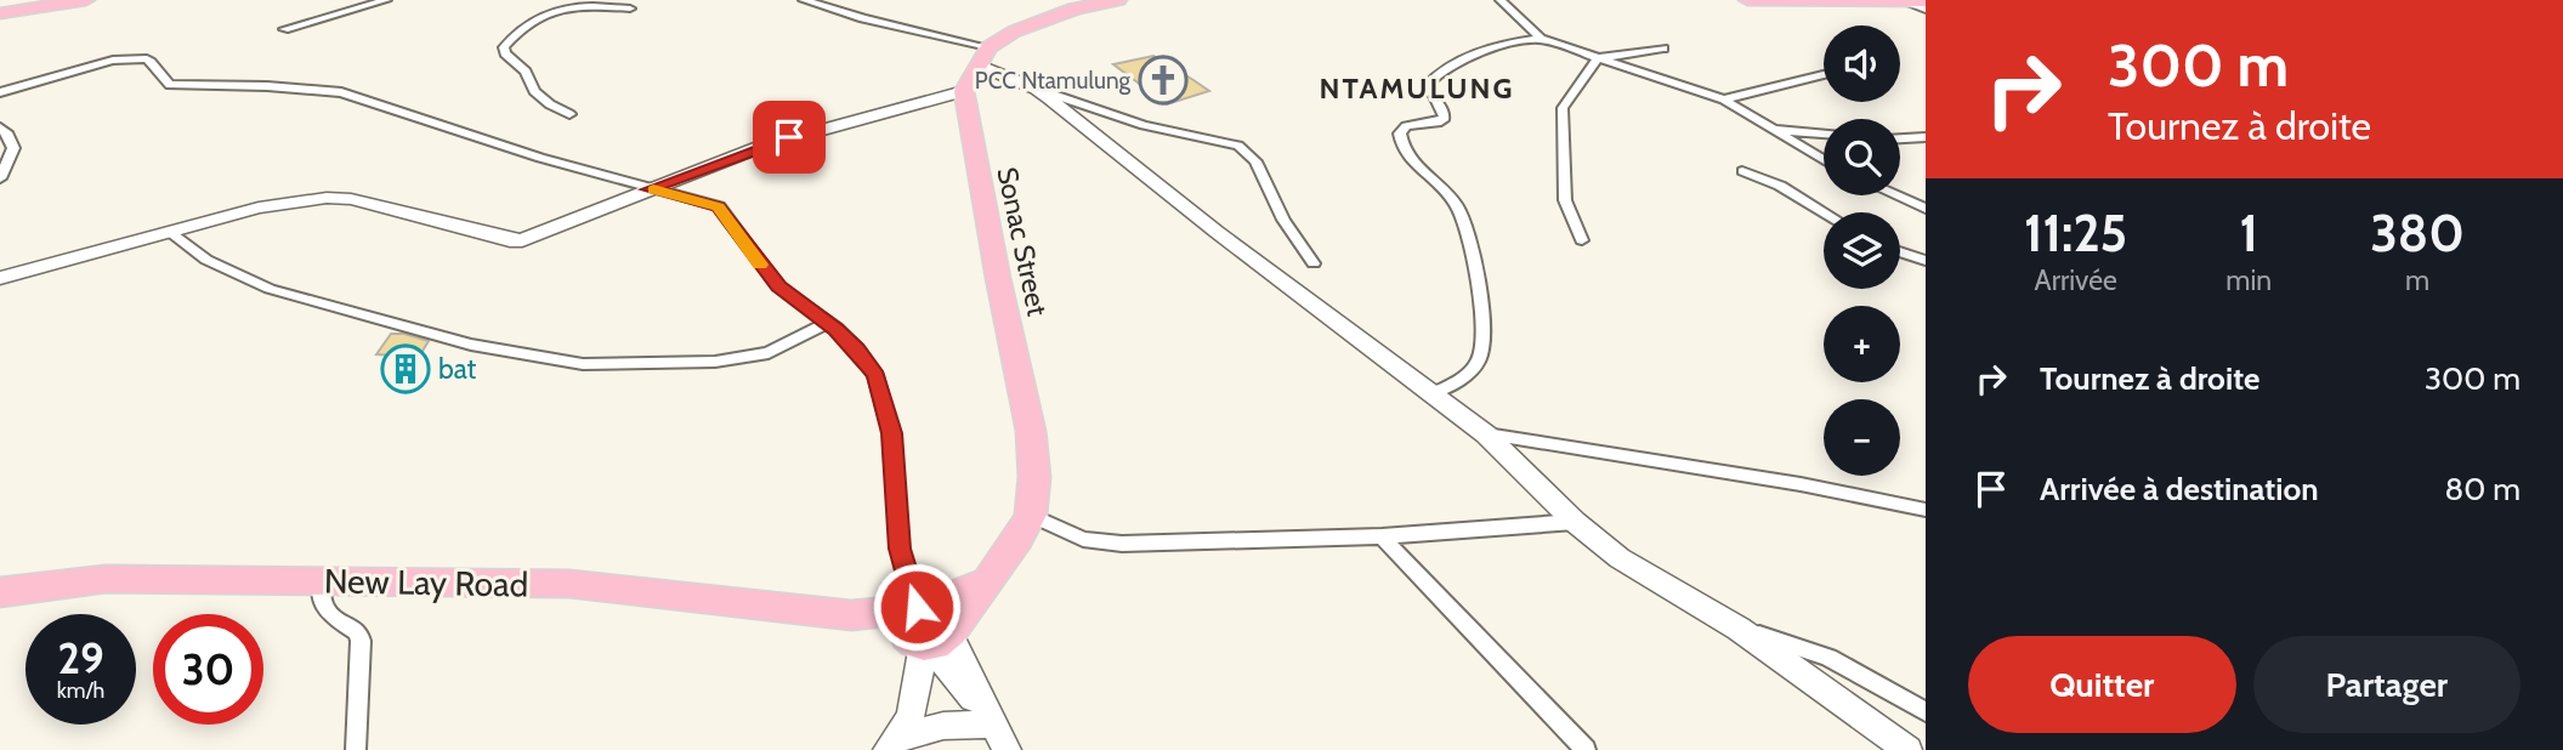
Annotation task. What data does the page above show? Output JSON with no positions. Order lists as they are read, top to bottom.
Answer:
{
  "streets": {
    "highway": ["Sonac Street", "New Lay Road"]
  },
  "crossings": [
    ["Sonac Street", "New Lay Road"]
  ],
  "districts": ["NTAMULUNG"],
  "places": {
    "church": ["PCC Ntamulung"],
    "building": ["bat"]
  },
  "page": {
    "turn": ["300 m", "Tournez à droite"],
    "map_buttons": ["+", "−"],
    "eta": [
      "11:25",
      "Arrivée",
      "1",
      "min",
      "380",
      "m"
    ],
    "list": [
      {
        "name": "Tournez à droite",
        "value": "300 m"
      },
      {
        "name": "Arrivée à destination",
        "value": "80 m"
      }
    ],
    "speed": "29 km/h",
    "limit": "30",
    "buttons": ["Quitter", "Partager"]
  }
}
